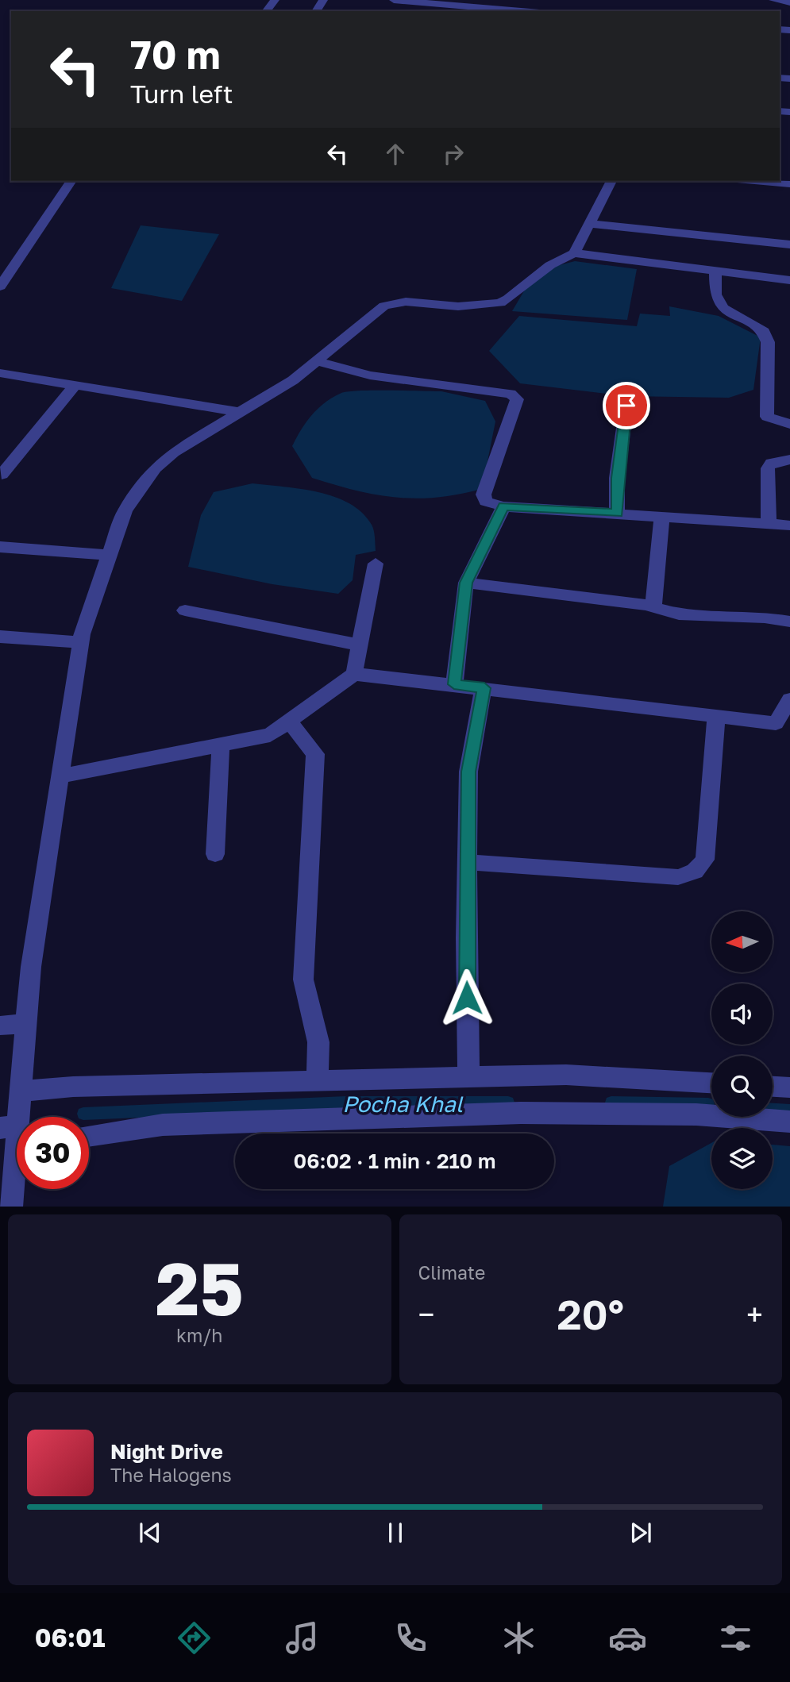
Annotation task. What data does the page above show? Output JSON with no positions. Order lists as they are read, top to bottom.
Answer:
{
  "water": ["Pocha Khal"],
  "north": "left",
  "page": {
    "turn": ["70 m", "Turn left"],
    "limit": "30",
    "trip": "06:02 · 1 min · 210 m",
    "tile": [
      ["25", "km/h"],
      "Climate"
    ],
    "heat": ["−", "20°", "+"],
    "song": ["Night Drive", "The Halogens"],
    "tabs": "06:01"
  }
}
